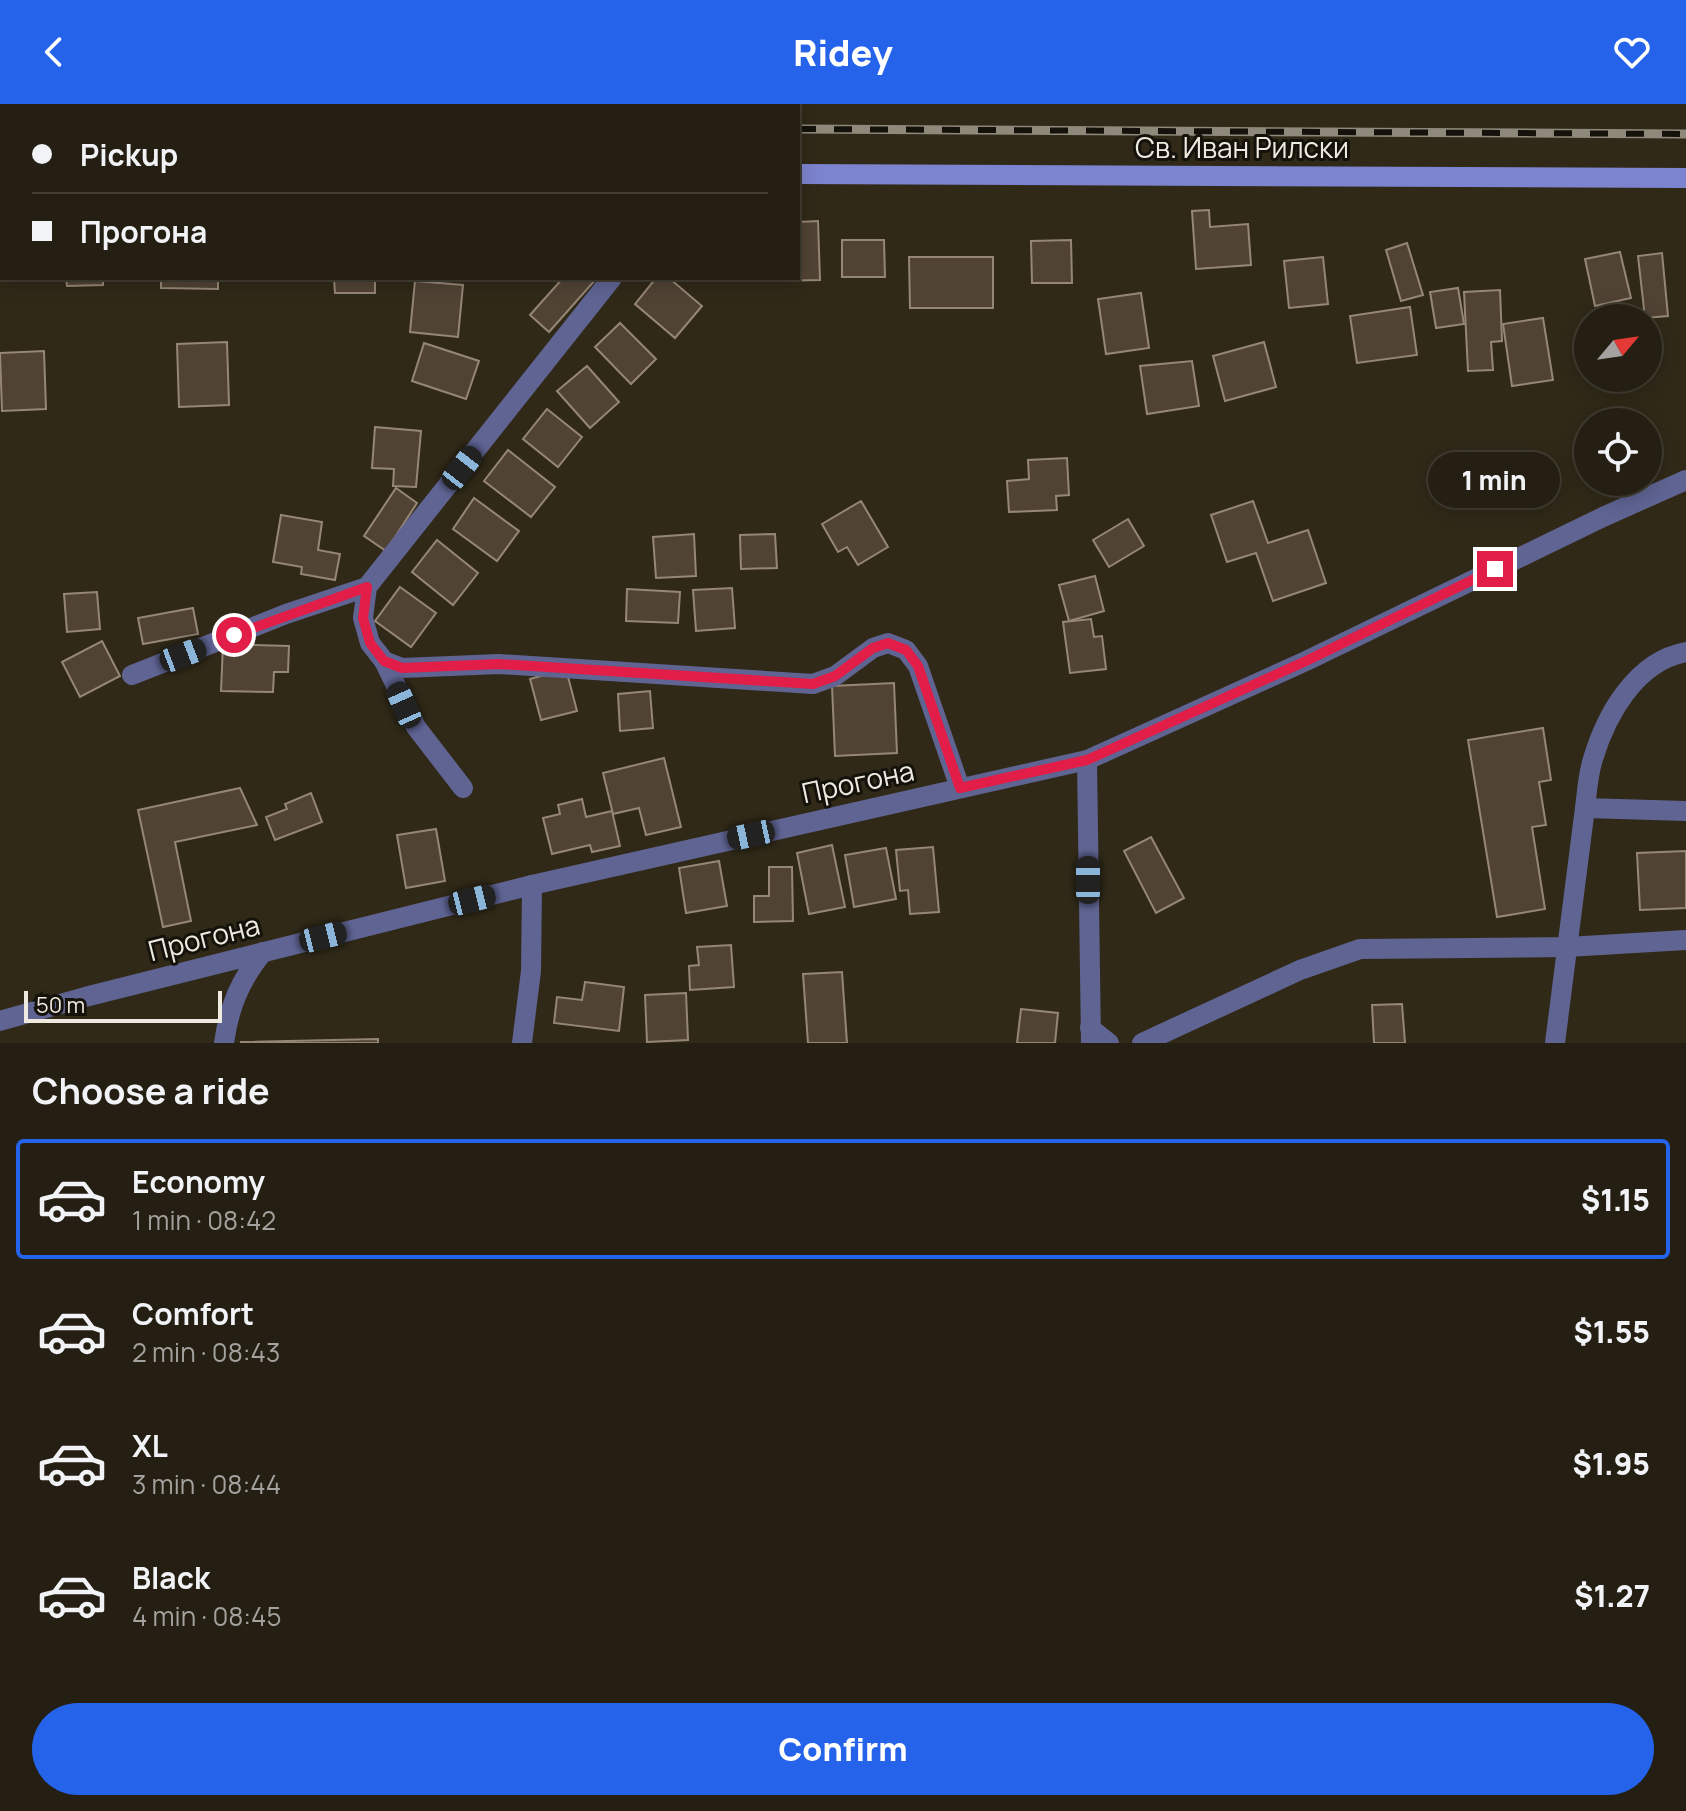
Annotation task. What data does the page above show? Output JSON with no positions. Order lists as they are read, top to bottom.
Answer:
{
  "streets": {
    "street": ["Св. Иван Рилски", "Прогона"]
  },
  "scale_bar": "50 m",
  "north": "top right",
  "page": {
    "header": "Ridey",
    "banner": ["Pickup", "Прогона"],
    "bubble": "1 min",
    "scale": "50 m",
    "heading": "Choose a ride",
    "list": [
      {
        "name": "Economy",
        "note": "1 min · 08:42",
        "value": "$1.15"
      },
      {
        "name": "Comfort",
        "note": "2 min · 08:43",
        "value": "$1.55"
      },
      {
        "name": "XL",
        "note": "3 min · 08:44",
        "value": "$1.95"
      },
      {
        "name": "Black",
        "note": "4 min · 08:45",
        "value": "$1.27"
      }
    ],
    "buttons": "Confirm"
  }
}
